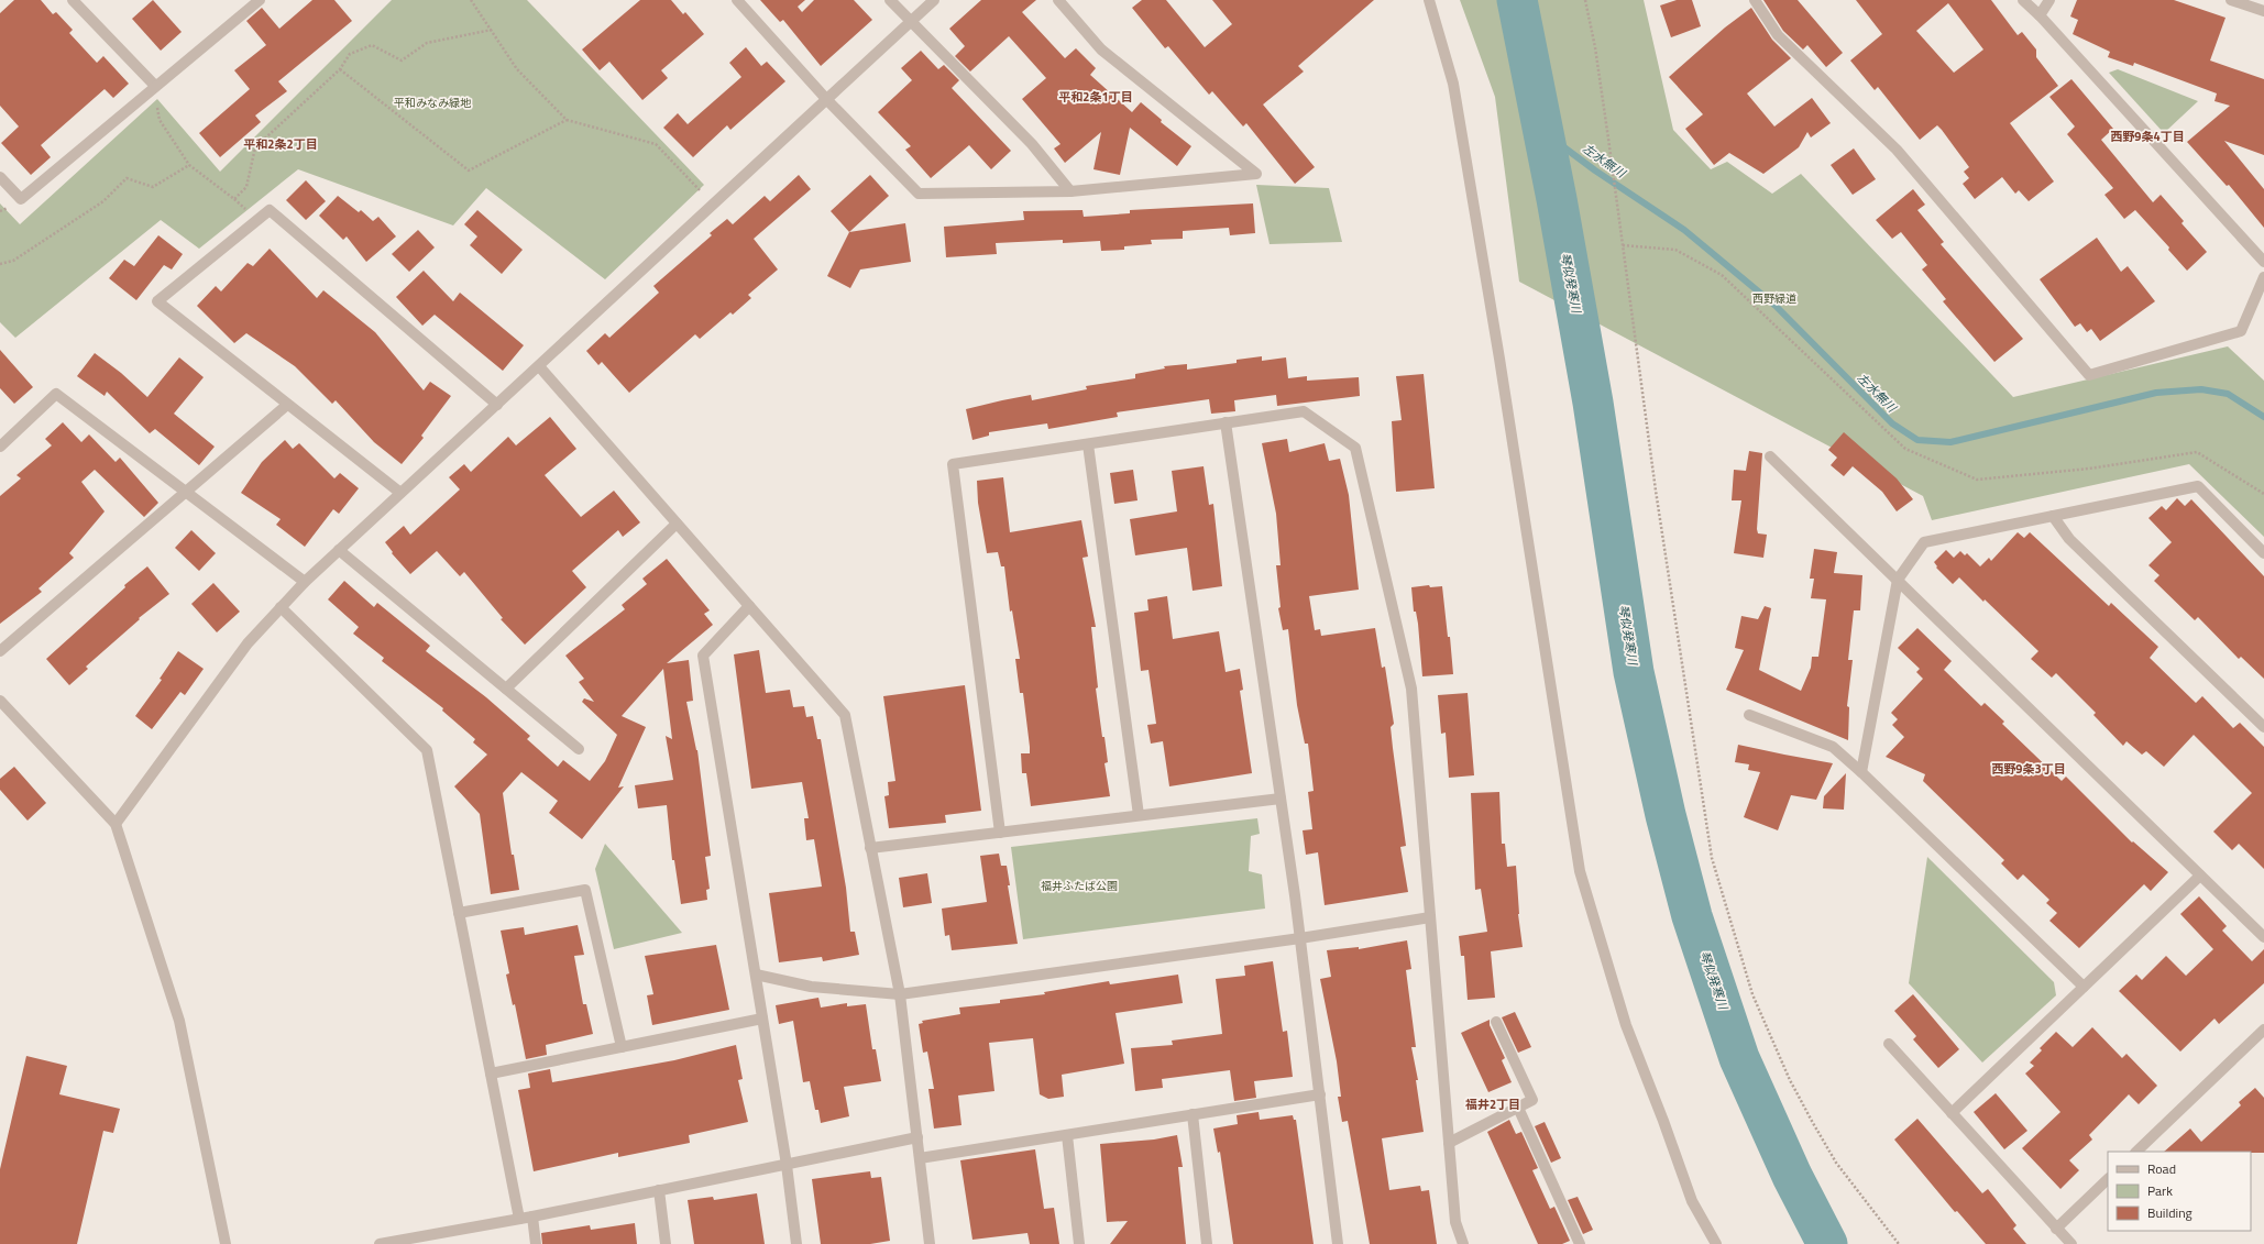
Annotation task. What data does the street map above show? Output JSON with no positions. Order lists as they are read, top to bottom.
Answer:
{
  "districts": [
    "平和2条1丁目",
    "西野9条4丁目",
    "平和2条2丁目",
    "西野9条3丁目",
    "福井2丁目"
  ],
  "water": ["左水無川", "琴似発寒川"],
  "parks": ["平和みなみ緑地", "西野緑道", "福井ふたば公園"],
  "legend": ["Road", "Park", "Building"]
}
